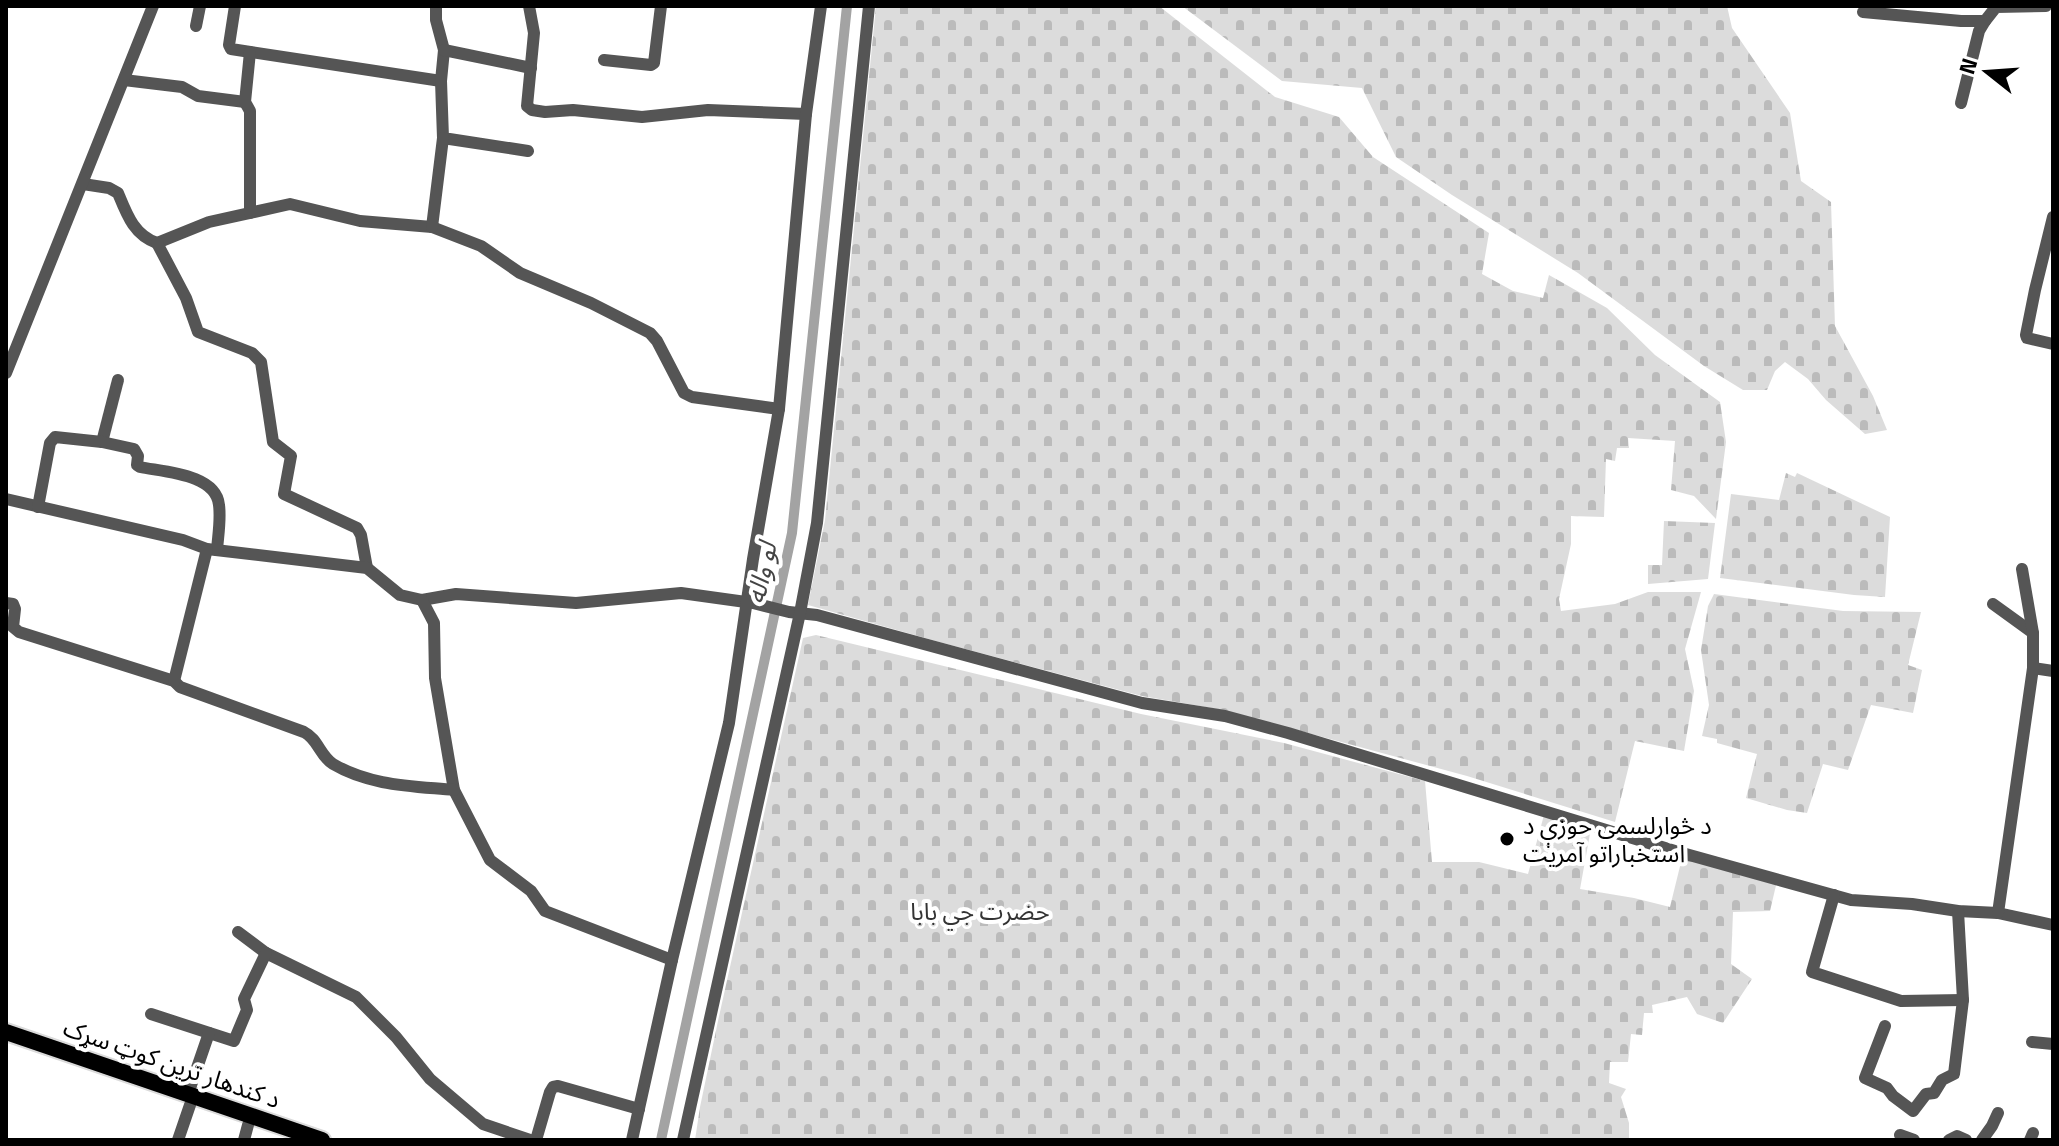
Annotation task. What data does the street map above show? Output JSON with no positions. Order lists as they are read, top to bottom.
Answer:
{
  "streets": {
    "main road": ["د کندهار ترين کوټ سړک"]
  },
  "water": ["لو واله"],
  "parks": ["حضرت جي بابا"],
  "places": ["د څوارلسمی حوزې د استخباراتو آمريت"],
  "north": "left"
}
